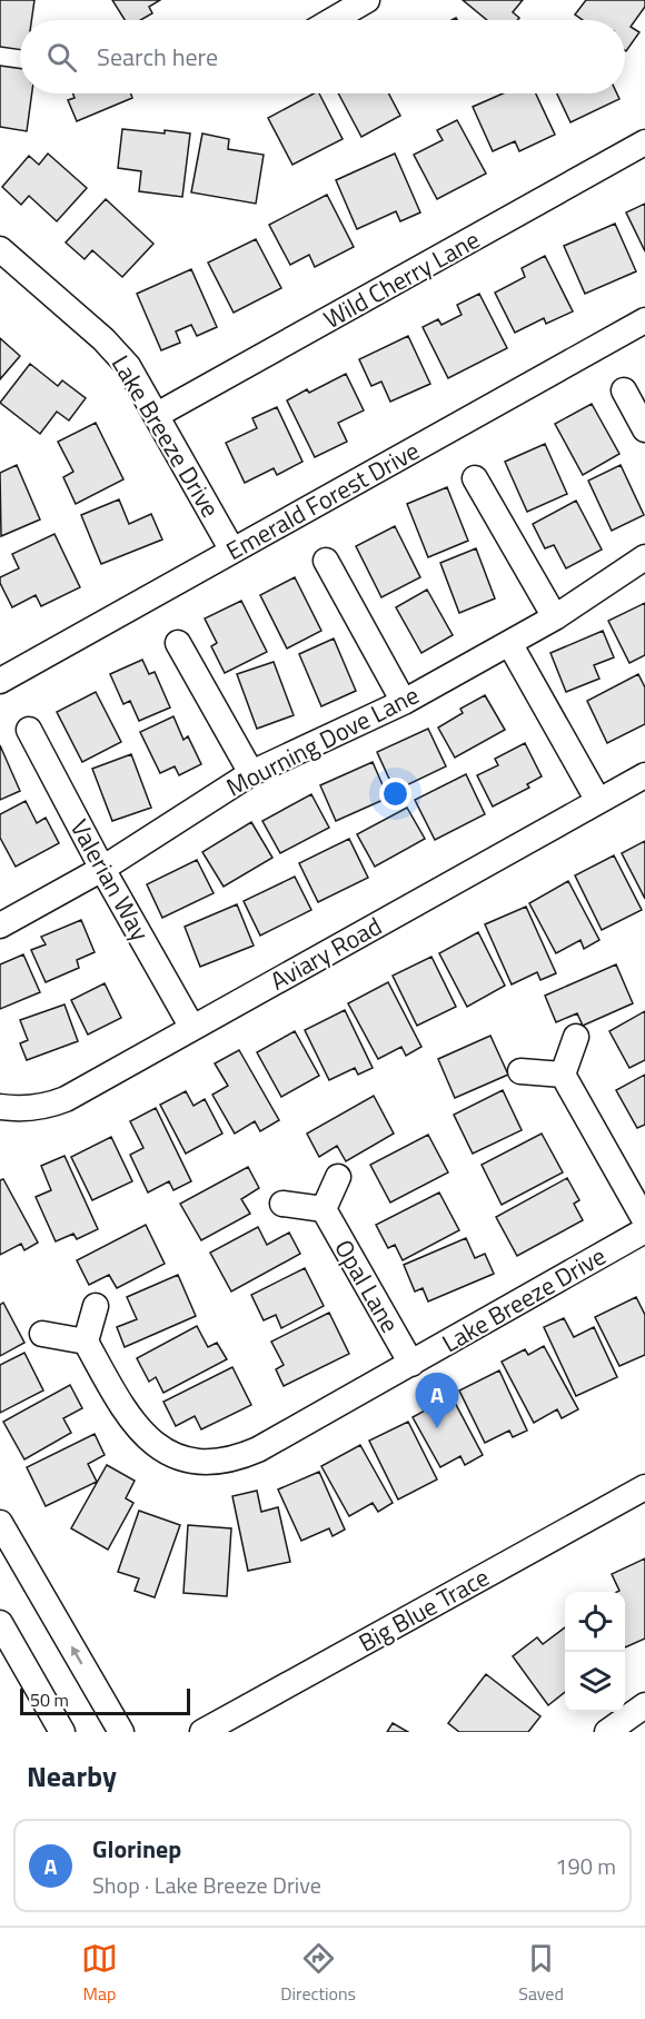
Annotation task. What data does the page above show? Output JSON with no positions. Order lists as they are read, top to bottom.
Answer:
{
  "streets": {
    "street": [
      "Wild Cherry Lane",
      "Lake Breeze Drive",
      "Emerald Forest Drive",
      "Mourning Dove Lane",
      "Valerian Way",
      "Aviary Road",
      "Opal Lane",
      "Big Blue Trace"
    ]
  },
  "crossings": [
    ["Wild Cherry Lane", "Lake Breeze Drive"],
    ["Lake Breeze Drive", "Emerald Forest Drive"],
    ["Lake Breeze Drive", "Opal Lane"],
    ["Mourning Dove Lane", "Valerian Way"],
    ["Valerian Way", "Aviary Road"]
  ],
  "scale_bar": "50 m",
  "page": {
    "search": "Search here",
    "pins": "A",
    "scale": "50 m",
    "heading": "Nearby",
    "list": [
      {
        "mark": "A",
        "name": "Glorinep",
        "note": "Shop · Lake Breeze Drive",
        "value": "190 m"
      }
    ],
    "nav": ["Map", "Directions", "Saved"]
  }
}
